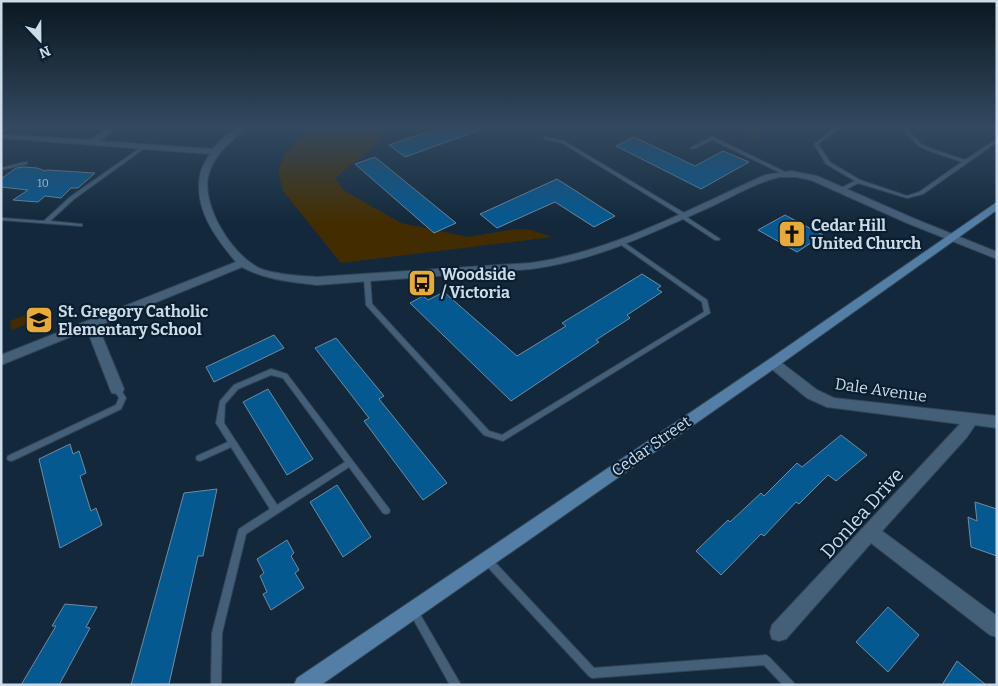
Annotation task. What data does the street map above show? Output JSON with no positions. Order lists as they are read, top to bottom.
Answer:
{
  "streets": {
    "main road": ["Cedar Street"],
    "street": ["Dale Avenue", "Donlea Drive"]
  },
  "crossings": [
    ["Dale Avenue", "Cedar Street"],
    ["Dale Avenue", "Donlea Drive"]
  ],
  "places": {
    "church": ["Cedar Hill United Church"],
    "bus stop": ["Woodside / Victoria"],
    "school or university": ["St. Gregory Catholic Elementary School"]
  },
  "house_numbers": ["10"],
  "north": "bottom"
}
